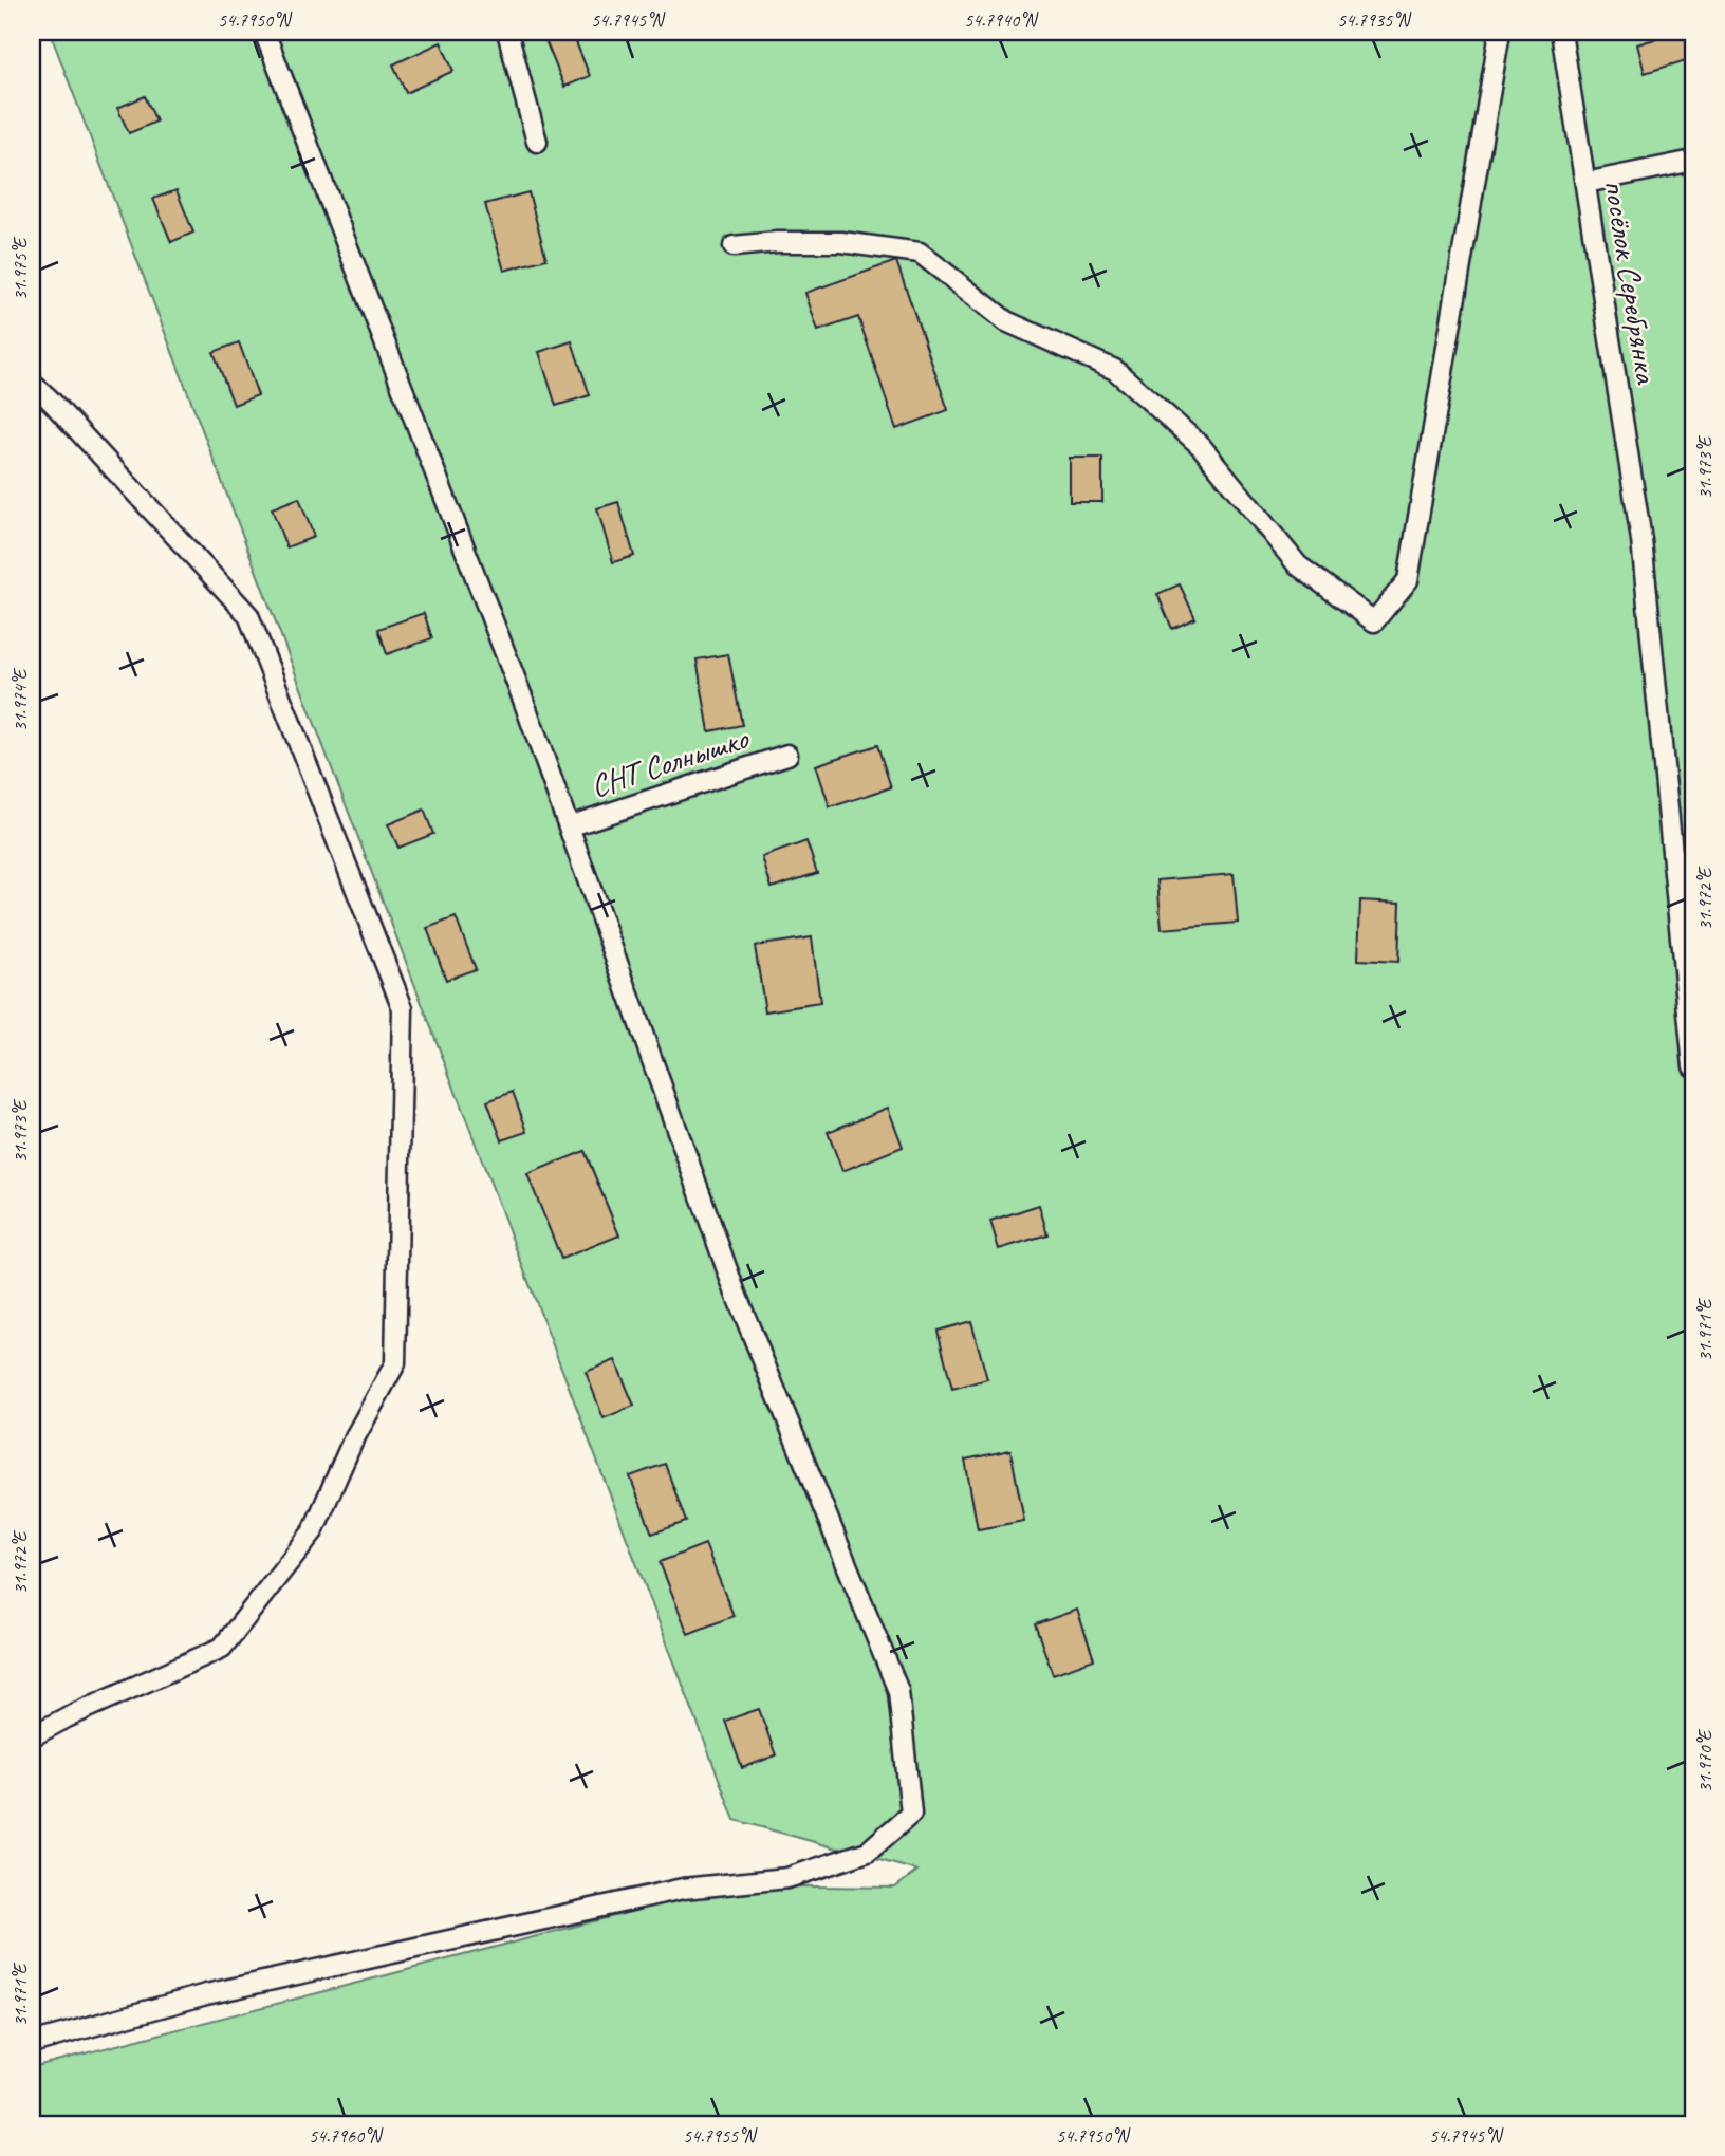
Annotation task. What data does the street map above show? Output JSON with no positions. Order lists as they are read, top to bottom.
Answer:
{
  "streets": {
    "lane": ["посёлок Серебрянка", "СНТ Солнышко"]
  },
  "coordinates": [
    "54.7950°N",
    "54.7945°N",
    "54.7940°N",
    "54.7935°N",
    "31.975°E",
    "31.973°E",
    "31.974°E",
    "31.972°E",
    "31.971°E",
    "31.970°E",
    "54.7960°N",
    "54.7955°N"
  ]
}
